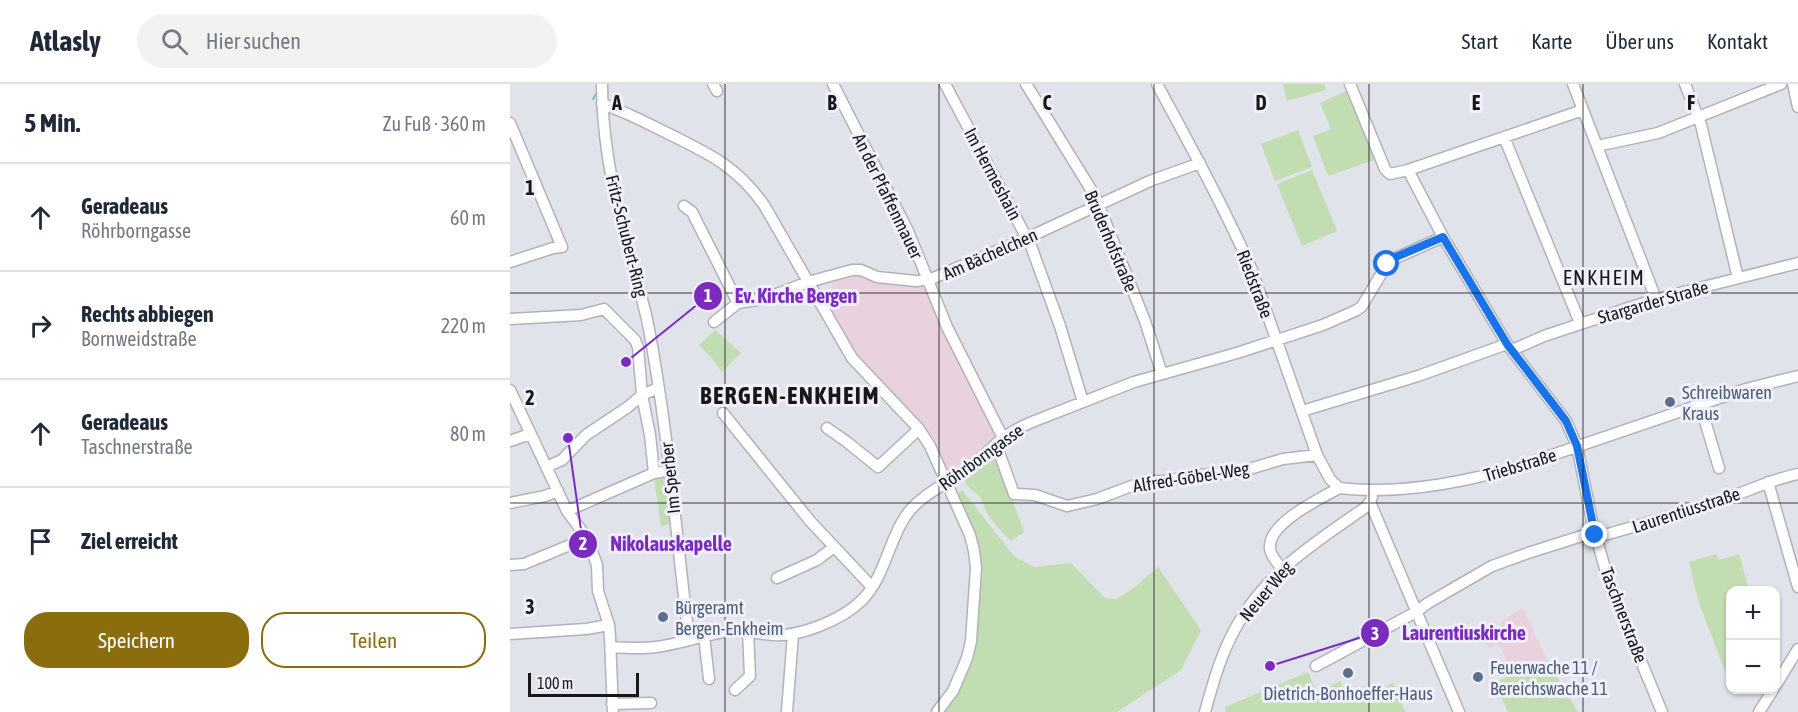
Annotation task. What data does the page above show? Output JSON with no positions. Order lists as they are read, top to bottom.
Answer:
{
  "streets": {
    "street": [
      "Im Hermeshain",
      "An der Pfaffenmauer",
      "Fritz-Schubert-Ring",
      "Bruderhofstraße",
      "Am Bächelchen",
      "Riedstraße",
      "Stargarder Straße",
      "Röhrborngasse",
      "Triebstraße",
      "Alfred-Göbel-Weg",
      "Im Sperber",
      "Laurentiusstraße",
      "Neuer Weg",
      "Taschnerstraße"
    ]
  },
  "crossings": [
    ["Im Hermeshain", "Am Bächelchen"],
    ["Im Hermeshain", "Röhrborngasse"],
    ["An der Pfaffenmauer", "Am Bächelchen"],
    ["An der Pfaffenmauer", "Röhrborngasse"],
    ["An der Pfaffenmauer", "Alfred-Göbel-Weg"],
    ["Fritz-Schubert-Ring", "Im Sperber"],
    ["Bruderhofstraße", "Am Bächelchen"],
    ["Bruderhofstraße", "Röhrborngasse"],
    ["Am Bächelchen", "Riedstraße"],
    ["Riedstraße", "Stargarder Straße"],
    ["Riedstraße", "Röhrborngasse"],
    ["Riedstraße", "Triebstraße"],
    ["Riedstraße", "Alfred-Göbel-Weg"],
    ["Stargarder Straße", "Taschnerstraße"],
    ["Röhrborngasse", "Alfred-Göbel-Weg"],
    ["Röhrborngasse", "Im Sperber"],
    ["Röhrborngasse", "Taschnerstraße"],
    ["Triebstraße", "Neuer Weg"],
    ["Triebstraße", "Taschnerstraße"],
    ["Laurentiusstraße", "Taschnerstraße"]
  ],
  "districts": ["ENKHEIM", "BERGEN-ENKHEIM"],
  "places": [
    "Ev. Kirche Bergen",
    "Schreibwaren Kraus",
    "Nikolauskapelle",
    "Bürgeramt Bergen-Enkheim",
    "Laurentiuskirche",
    "Dietrich-Bonhoeffer-Haus",
    "Feuerwache 11 / Bereichswache 11"
  ],
  "scale_bar": "100 m",
  "page": {
    "header": "Atlasly",
    "search": "Hier suchen",
    "nav": [
      "Start",
      "Karte",
      "Über uns",
      "Kontakt"
    ],
    "heading": ["5 Min.", "Zu Fuß · 360 m"],
    "list": [
      ["Geradeaus", "Röhrborngasse", "60 m"],
      ["Rechts abbiegen", "Bornweidstraße", "220 m"],
      ["Geradeaus", "Taschnerstraße", "80 m"],
      "Ziel erreicht"
    ],
    "map_buttons": ["+", "−"],
    "buttons": ["Speichern", "Teilen"],
    "scale": "100 m"
  },
  "grid": {
    "columns": [
      "A",
      "B",
      "C",
      "D",
      "E",
      "F"
    ],
    "rows": ["1", "2", "3"]
  }
}
